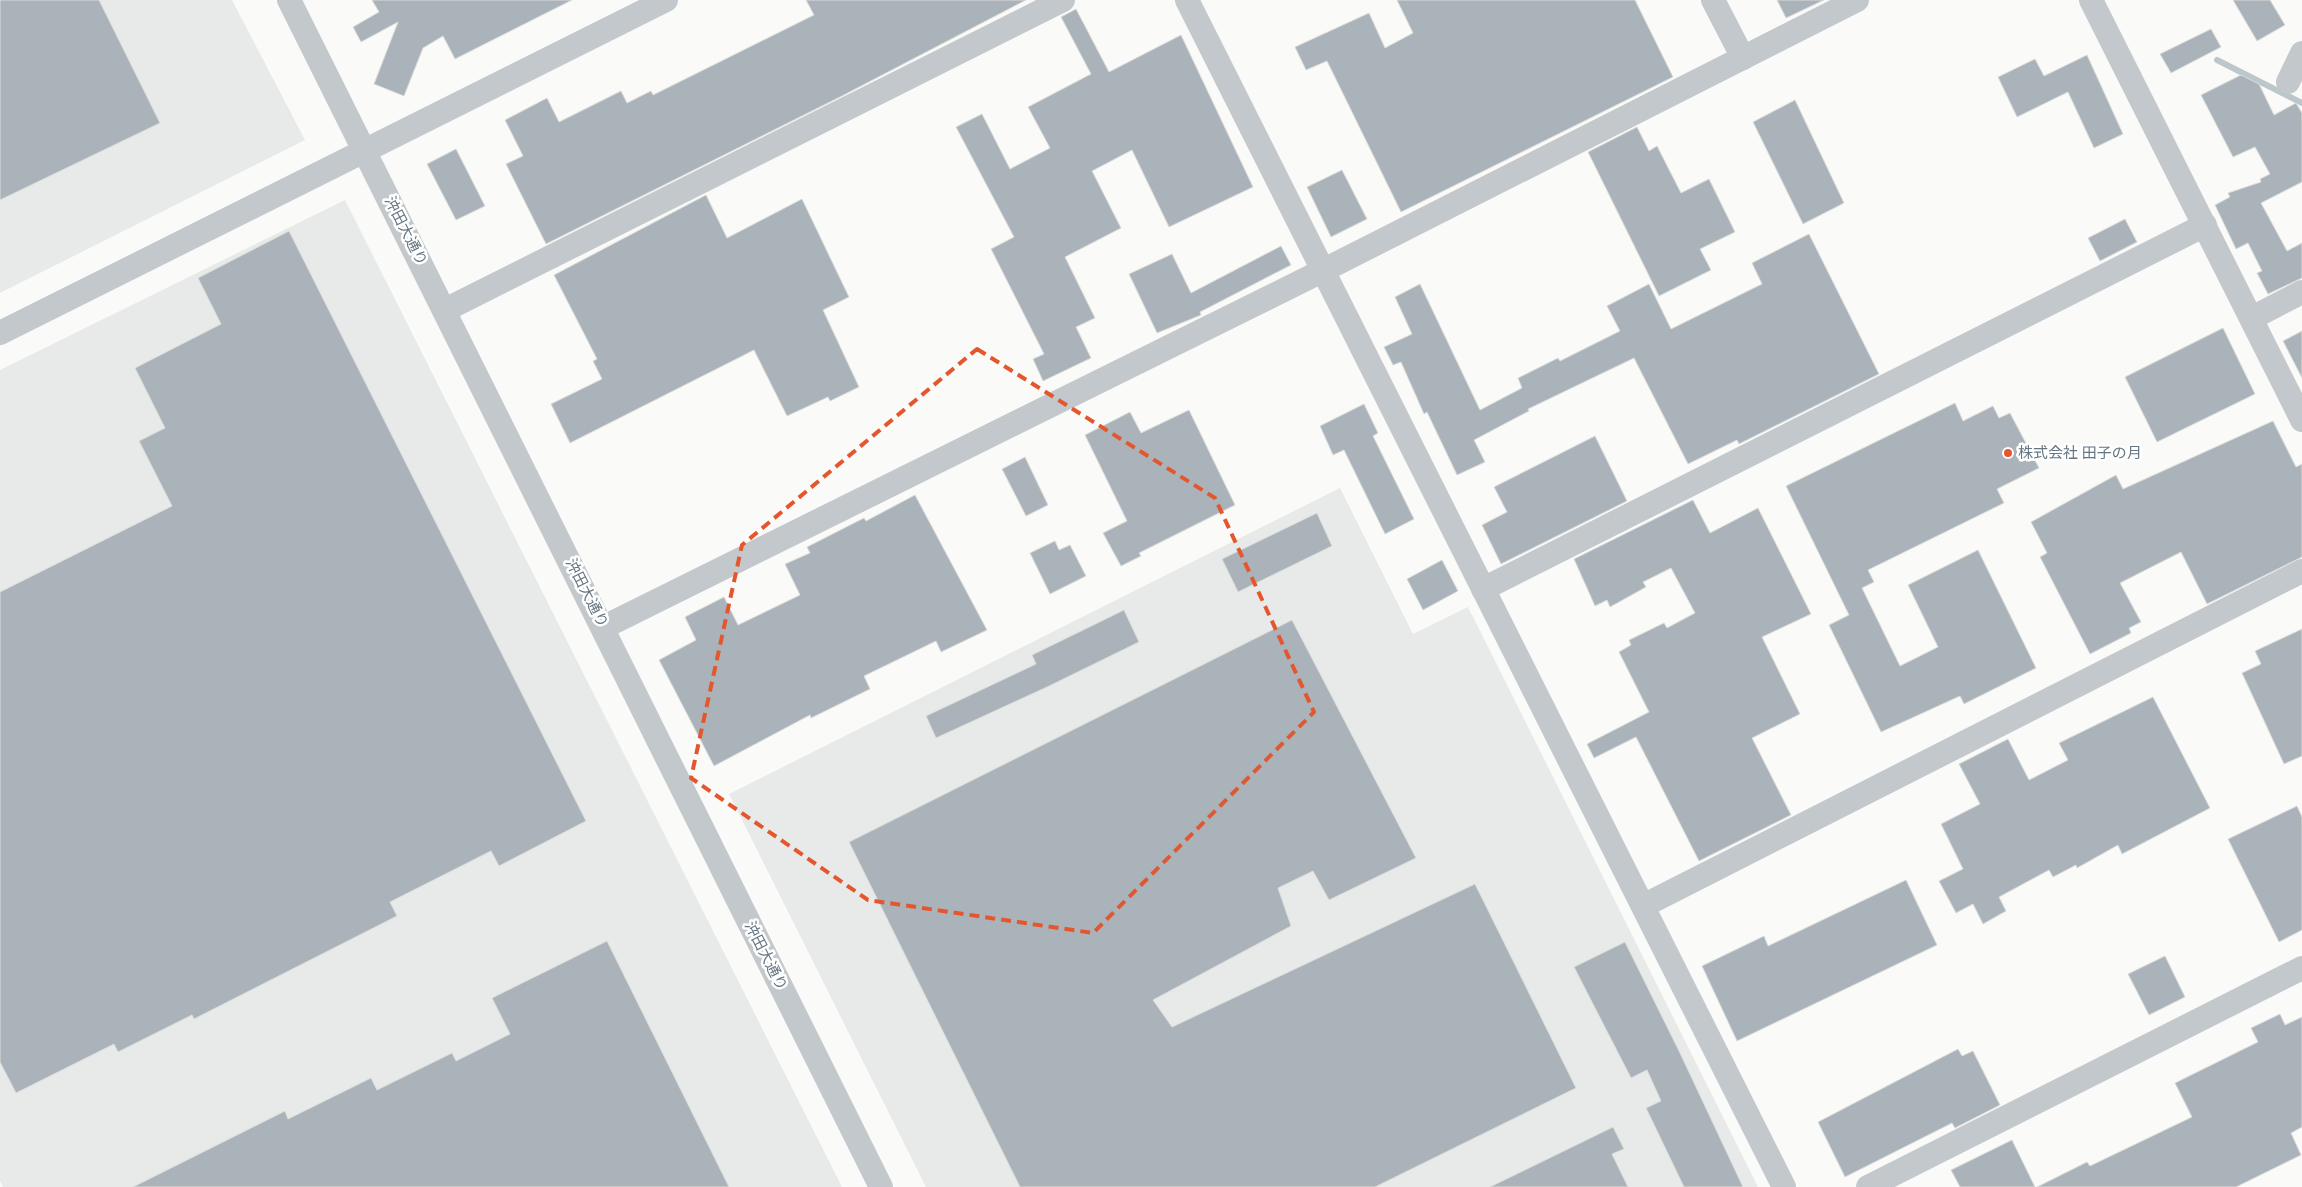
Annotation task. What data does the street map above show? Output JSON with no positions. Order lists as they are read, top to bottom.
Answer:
{
  "streets": {
    "street": ["沖田大通り"]
  },
  "places": ["株式会社 田子の月"]
}
